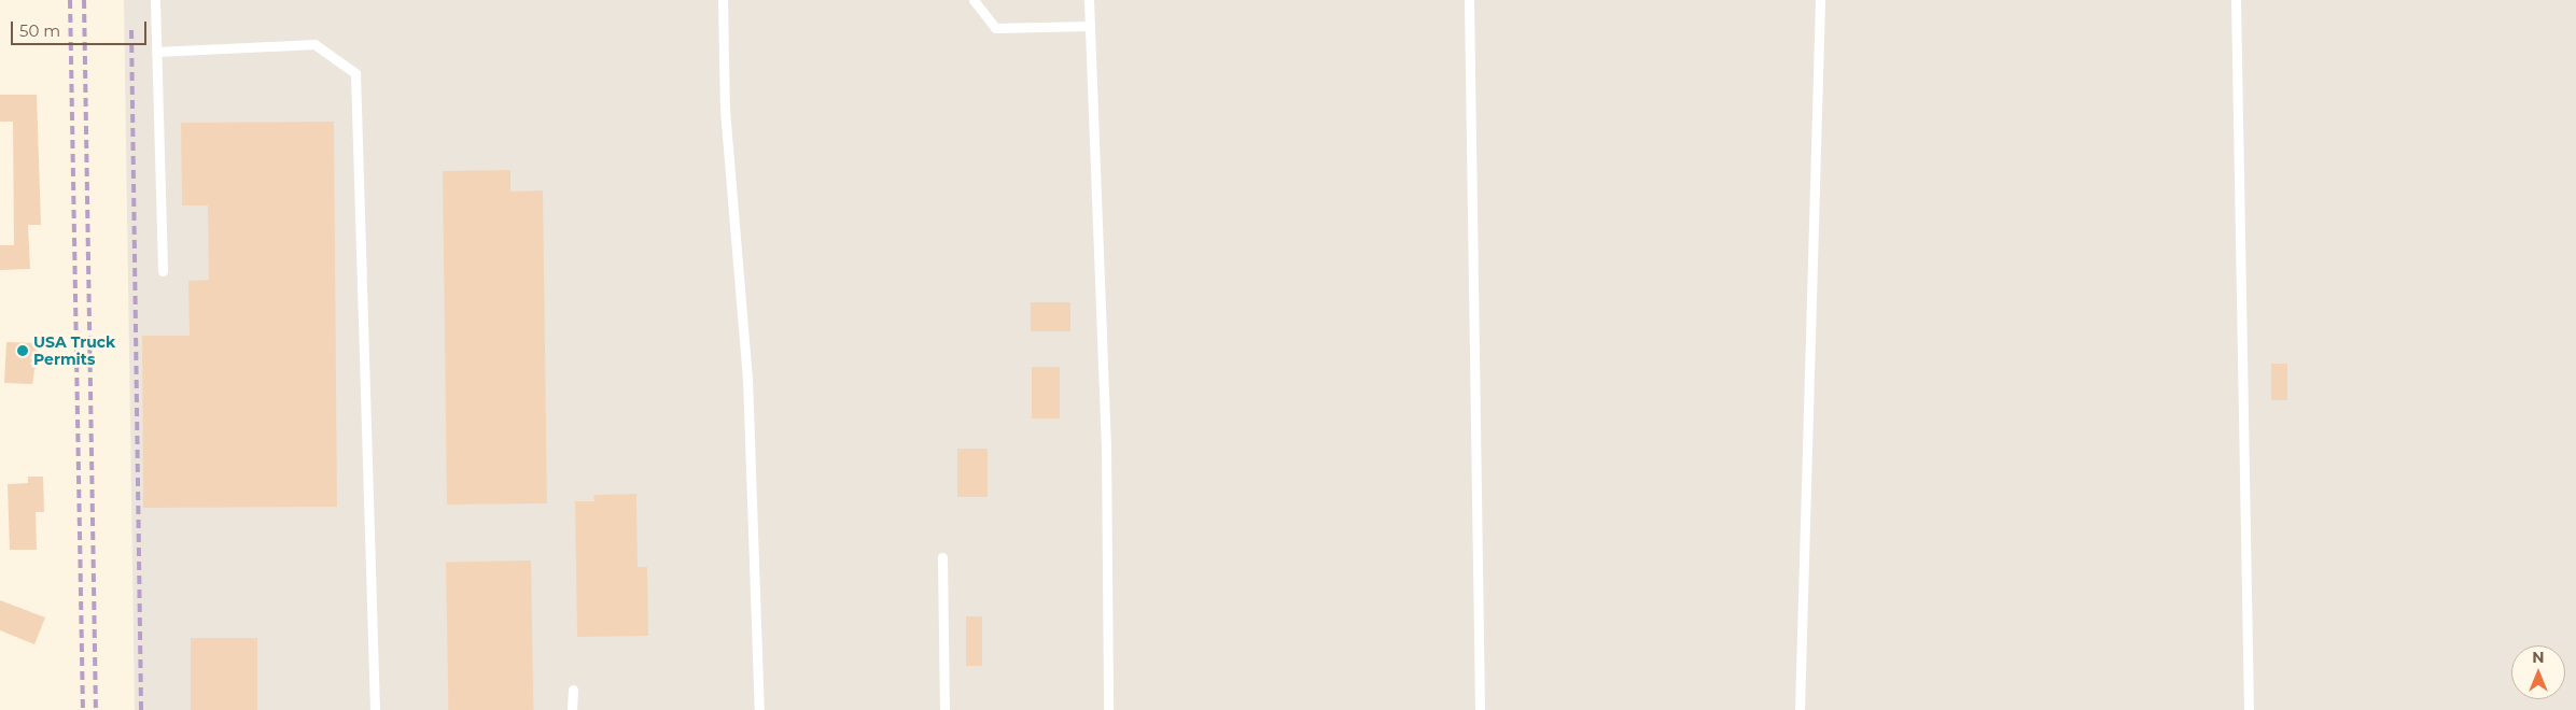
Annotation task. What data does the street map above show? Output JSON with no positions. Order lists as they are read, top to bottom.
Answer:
{
  "places": ["USA Truck Permits"],
  "scale_bar": "50 m",
  "north": "top"
}
